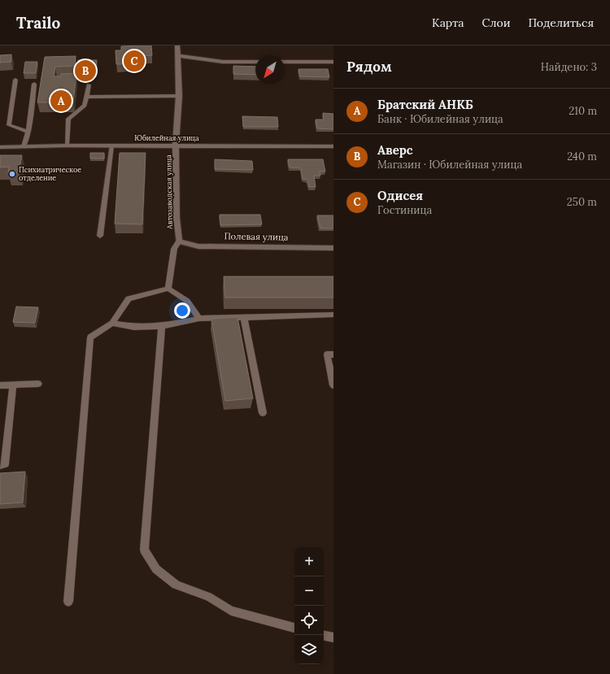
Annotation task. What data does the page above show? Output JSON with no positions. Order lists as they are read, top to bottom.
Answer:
{
  "streets": {
    "street": ["Юбилейная улица", "Автозаводская улица", "Полевая улица"]
  },
  "crossings": [
    ["Юбилейная улица", "Автозаводская улица"],
    ["Автозаводская улица", "Полевая улица"]
  ],
  "places": ["Психиатрическое отделение"],
  "north": "bottom left",
  "page": {
    "header": "Trailo",
    "nav": ["Карта", "Слои", "Поделиться"],
    "heading": ["Рядом", "Найдено: 3"],
    "pins": ["C", "B", "A"],
    "list": [
      {
        "mark": "A",
        "name": "Братский АНКБ",
        "note": "Банк · Юбилейная улица",
        "value": "210 m"
      },
      {
        "mark": "B",
        "name": "Аверс",
        "note": "Магазин · Юбилейная улица",
        "value": "240 m"
      },
      {
        "mark": "C",
        "name": "Одисея",
        "note": "Гостиница",
        "value": "250 m"
      }
    ],
    "map_buttons": ["+", "−"]
  }
}
